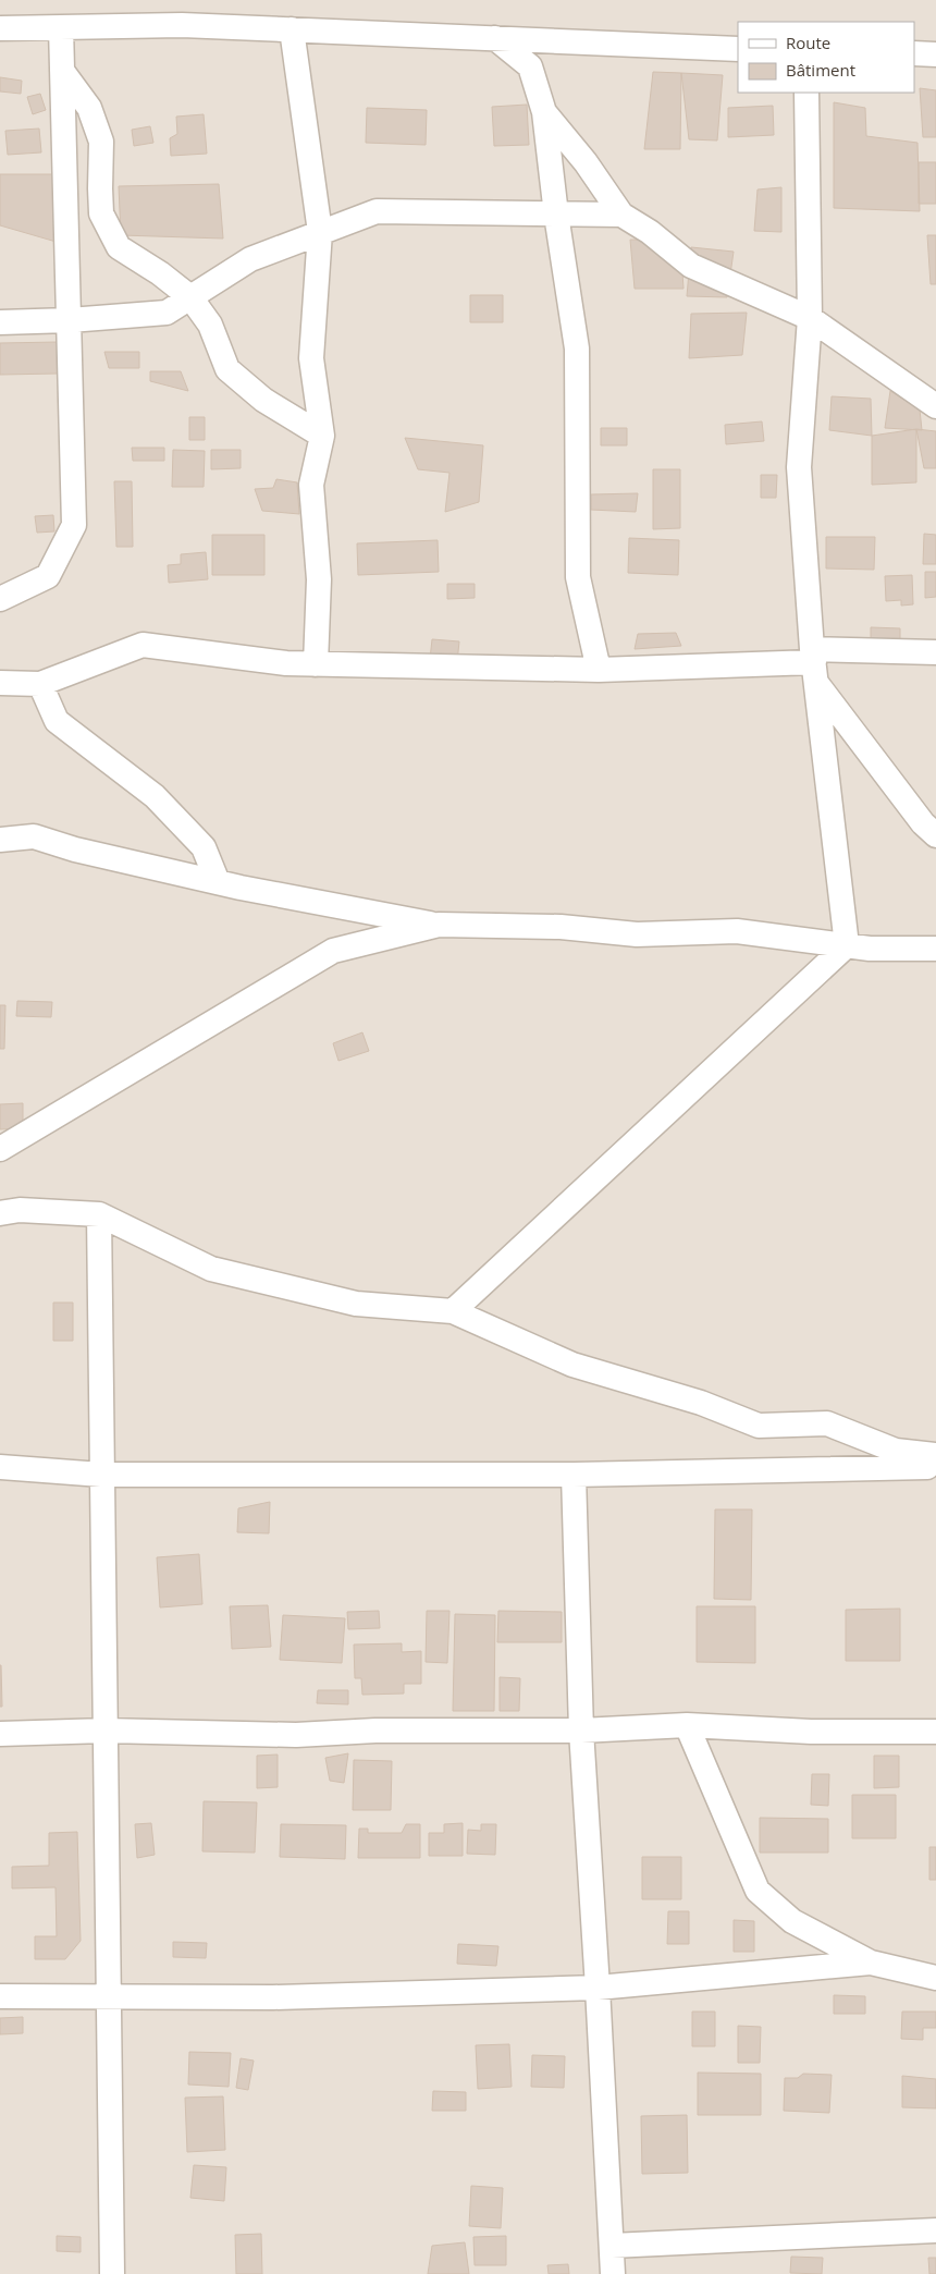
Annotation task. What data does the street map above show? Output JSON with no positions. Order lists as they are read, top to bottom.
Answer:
{
  "legend": ["Route", "Bâtiment"]
}
